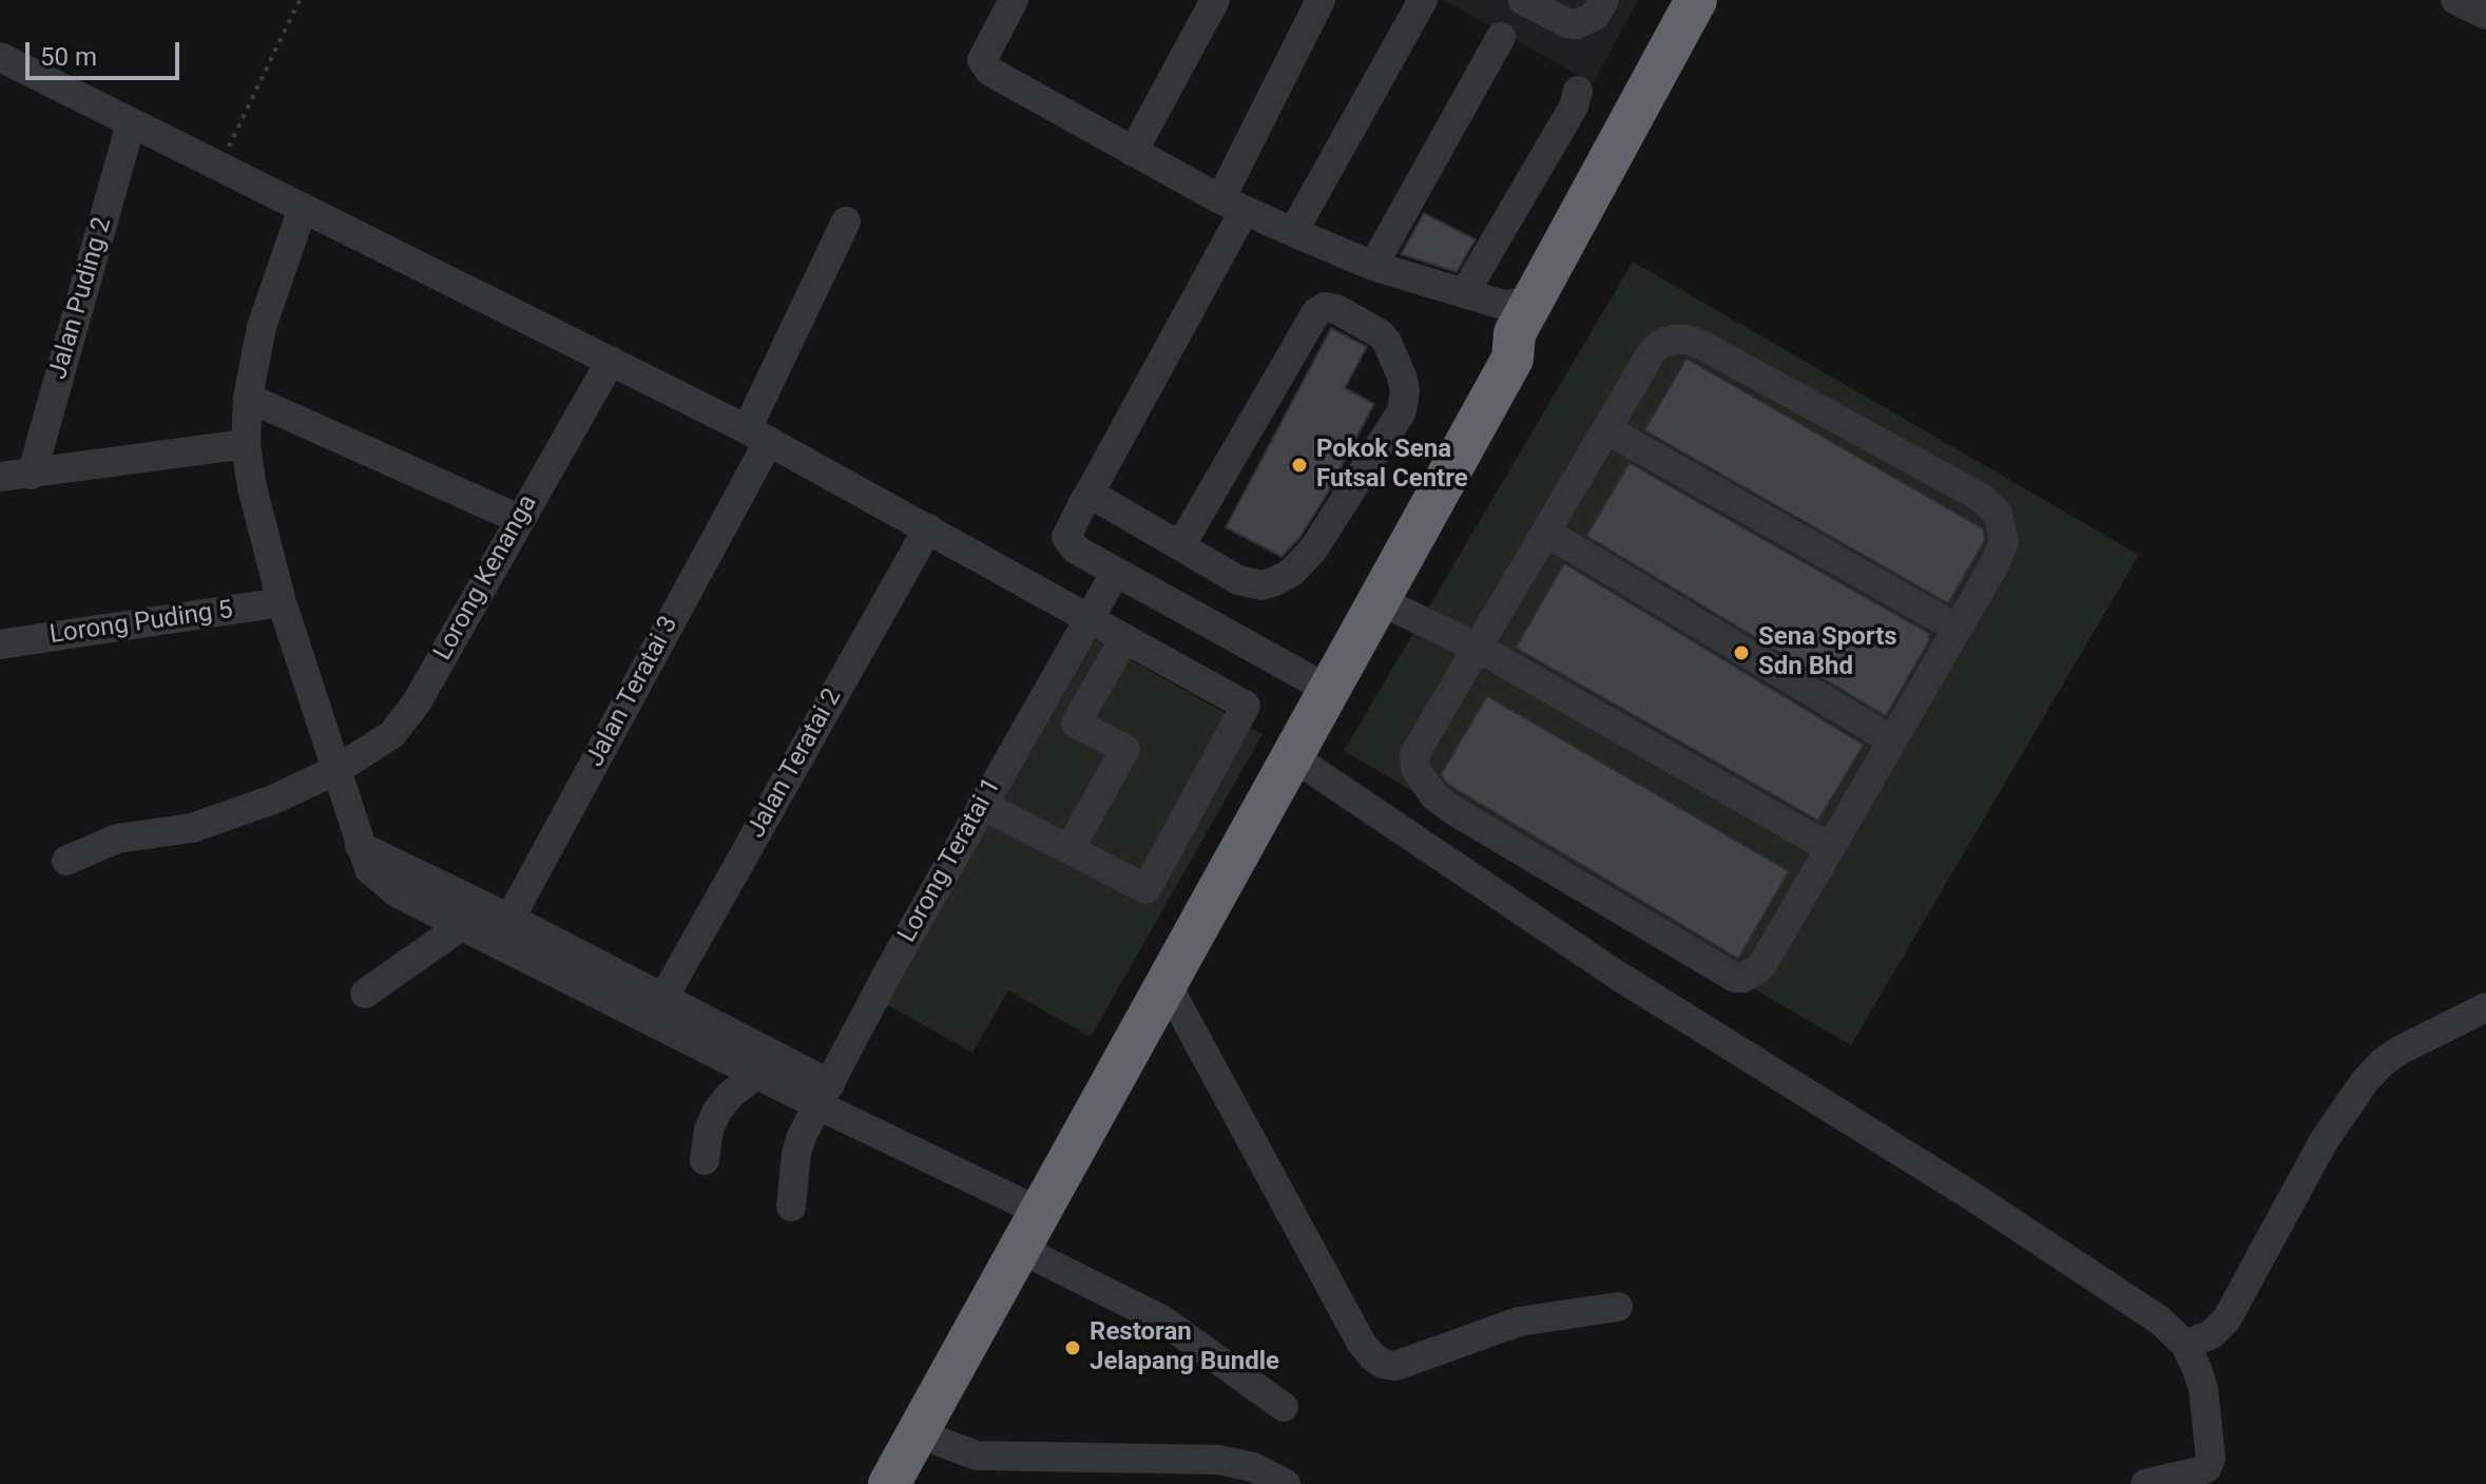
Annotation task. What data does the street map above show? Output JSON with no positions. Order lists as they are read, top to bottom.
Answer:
{
  "streets": {
    "street": [
      "Jalan Puding 2",
      "Lorong Kenanga",
      "Lorong Puding 5",
      "Jalan Teratai 3",
      "Jalan Teratai 2",
      "Lorong Teratai 1"
    ]
  },
  "places": ["Pokok Sena Futsal Centre", "Sena Sports Sdn Bhd", "Restoran Jelapang Bundle"],
  "scale_bar": "50 m"
}
